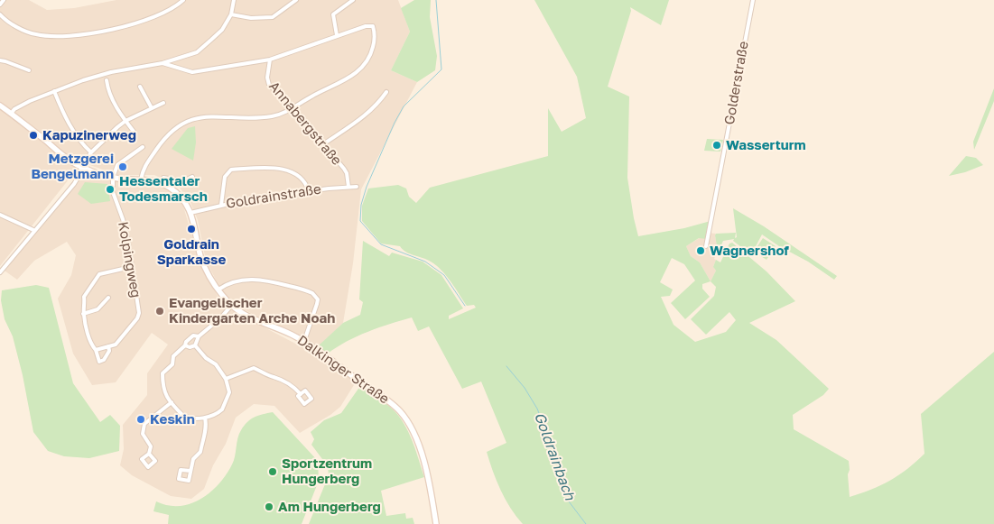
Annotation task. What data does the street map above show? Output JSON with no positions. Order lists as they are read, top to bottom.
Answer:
{
  "streets": {
    "street": [
      "Golderstraße",
      "Annabergstraße",
      "Goldrainstraße",
      "Kolpingweg",
      "Dalkinger Straße"
    ]
  },
  "crossings": [
    ["Annabergstraße", "Goldrainstraße"],
    ["Goldrainstraße", "Dalkinger Straße"],
    ["Kolpingweg", "Dalkinger Straße"]
  ],
  "water": ["Goldrainbach"],
  "places": [
    "Kapuzinerweg",
    "Wasserturm",
    "Metzgerei Bengelmann",
    "Hessentaler Todesmarsch",
    "Goldrain Sparkasse",
    "Wagnershof",
    "Evangelischer Kindergarten Arche Noah",
    "Keskin",
    "Sportzentrum Hungerberg",
    "Am Hungerberg"
  ]
}
